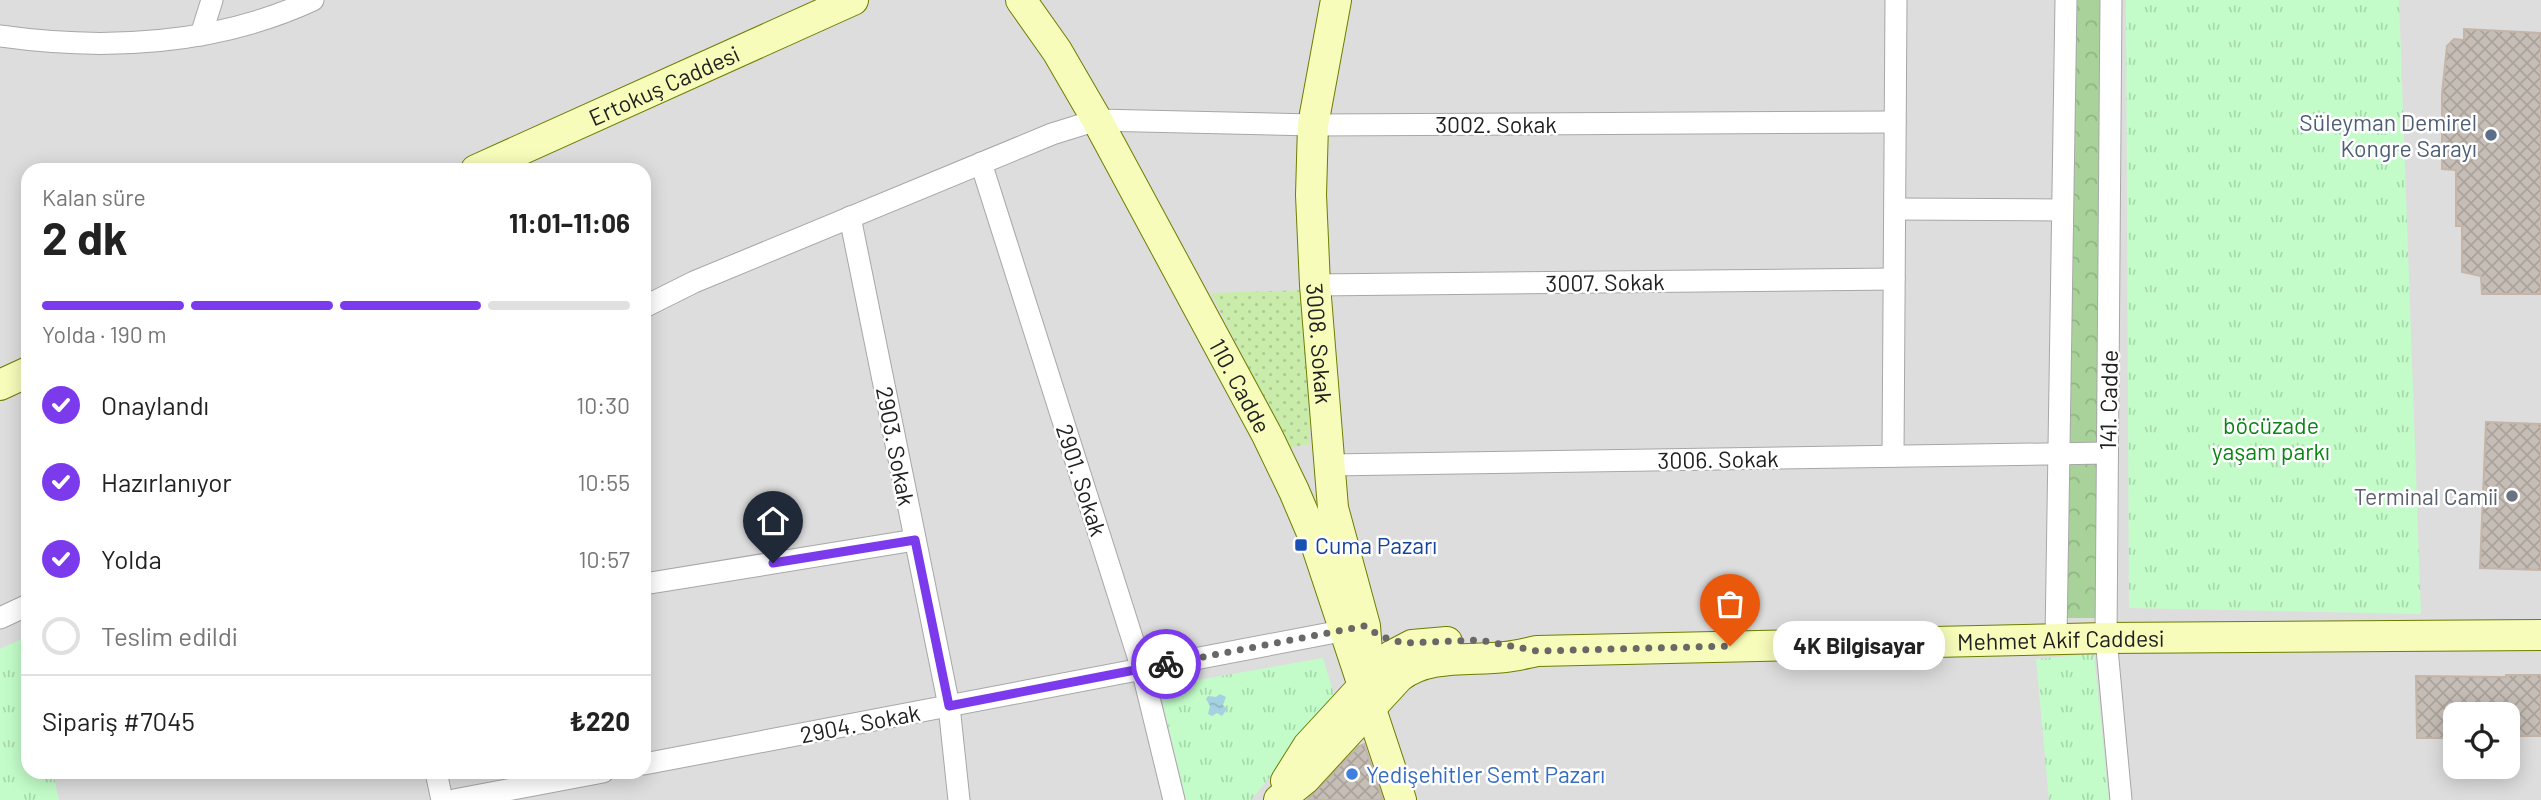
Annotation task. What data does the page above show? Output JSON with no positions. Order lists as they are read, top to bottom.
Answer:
{
  "streets": {
    "street": [
      "Ertokuş Caddesi",
      "3002. Sokak",
      "3007. Sokak",
      "3008. Sokak",
      "110. Cadde",
      "141. Cadde",
      "2903. Sokak",
      "3006. Sokak",
      "2901. Sokak",
      "Mehmet Akif Caddesi",
      "2904. Sokak"
    ]
  },
  "crossings": [
    ["3002. Sokak", "3008. Sokak"],
    ["3002. Sokak", "110. Cadde"],
    ["3002. Sokak", "2903. Sokak"],
    ["3002. Sokak", "2901. Sokak"],
    ["3007. Sokak", "3008. Sokak"],
    ["3008. Sokak", "110. Cadde"],
    ["3008. Sokak", "3006. Sokak"],
    ["3008. Sokak", "2904. Sokak"],
    ["110. Cadde", "Mehmet Akif Caddesi"],
    ["110. Cadde", "2904. Sokak"],
    ["141. Cadde", "3006. Sokak"],
    ["141. Cadde", "Mehmet Akif Caddesi"],
    ["2903. Sokak", "2904. Sokak"],
    ["2901. Sokak", "2904. Sokak"]
  ],
  "parks": ["böcüzade yaşam parkı"],
  "places": {
    "other": [
      "Süleyman Demirel Kongre Sarayı",
      "Terminal Camii",
      "4K Bilgisayar",
      "Yedişehitler Semt Pazarı"
    ],
    "transit": ["Cuma Pazarı"]
  },
  "page": {
    "heading": ["2 dk", "Kalan süre", "11:01–11:06"],
    "panel": ["Sipariş #7045", "₺220"],
    "bar": "Yolda · 190 m",
    "list": [
      ["Onaylandı", "10:30"],
      ["Hazırlanıyor", "10:55"],
      ["Yolda", "10:57"],
      "Teslim edildi"
    ],
    "bubble": "4K Bilgisayar"
  }
}
